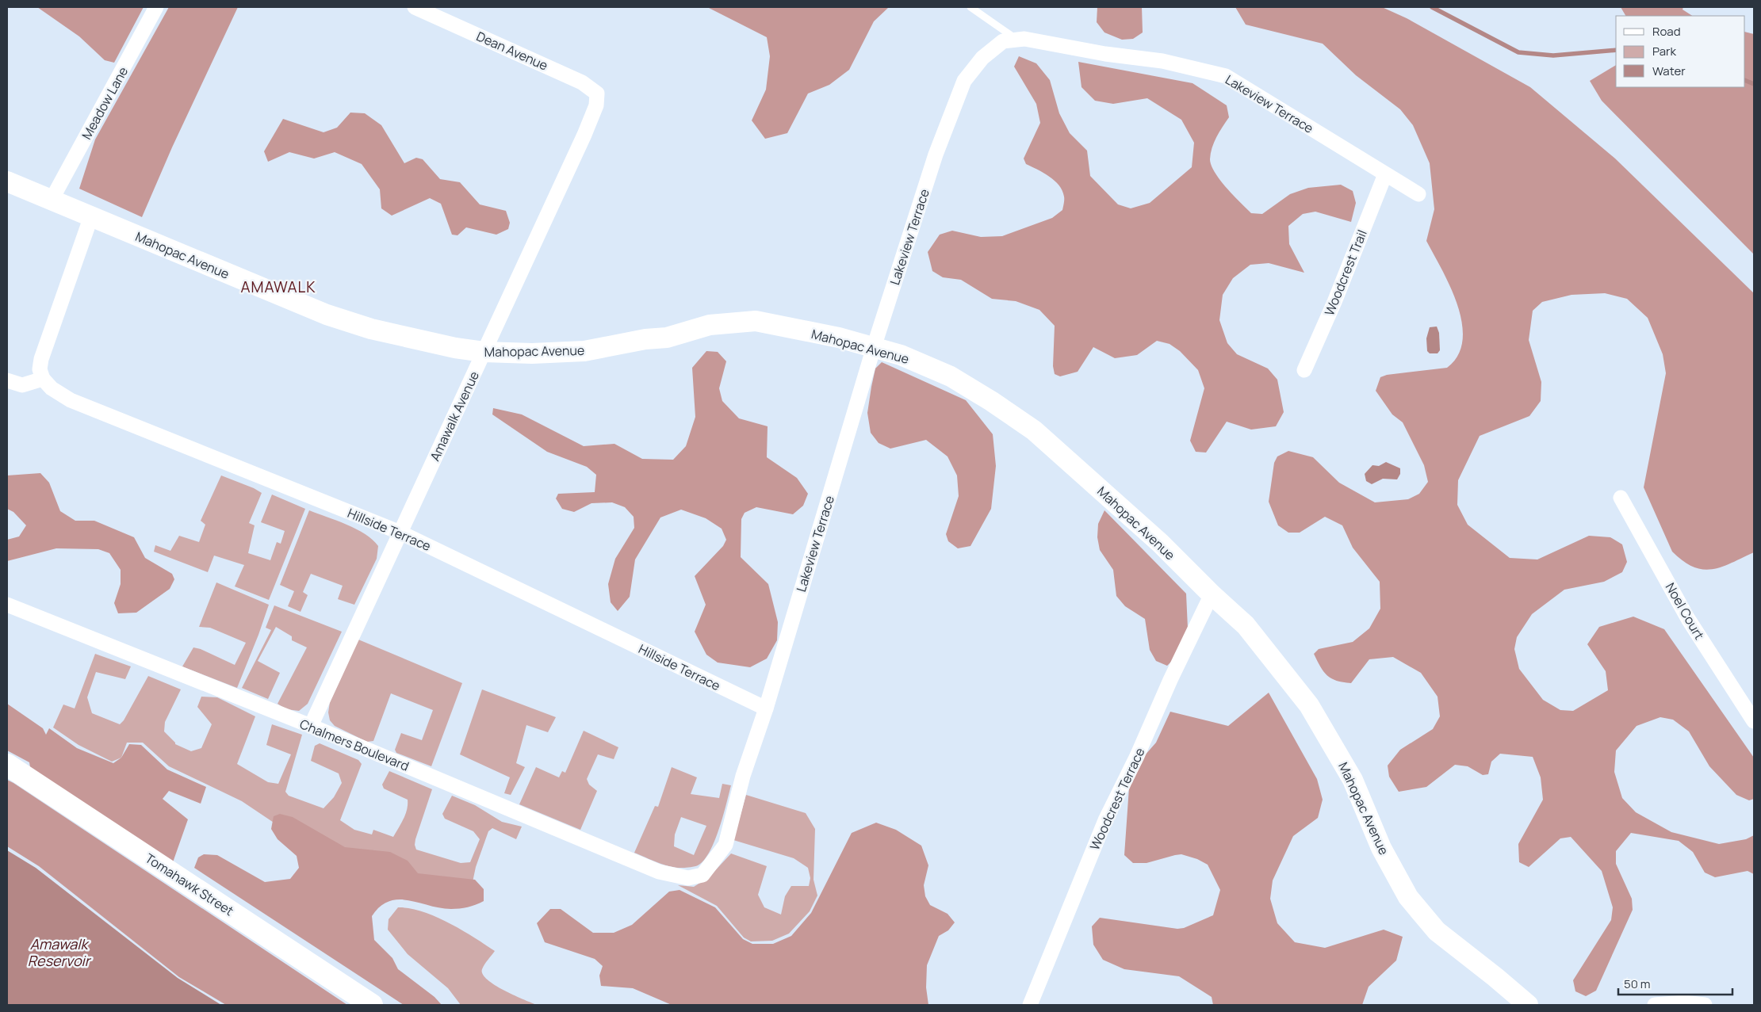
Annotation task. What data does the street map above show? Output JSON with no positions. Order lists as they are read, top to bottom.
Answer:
{
  "streets": {
    "main road": ["Tomahawk Street"],
    "street": [
      "Dean Avenue",
      "Meadow Lane",
      "Lakeview Terrace",
      "Mahopac Avenue",
      "Woodcrest Trail",
      "Amawalk Avenue",
      "Hillside Terrace",
      "Noel Court",
      "Chalmers Boulevard",
      "Woodcrest Terrace"
    ]
  },
  "crossings": [
    ["Dean Avenue", "Amawalk Avenue"],
    ["Meadow Lane", "Mahopac Avenue"],
    ["Lakeview Terrace", "Mahopac Avenue"],
    ["Lakeview Terrace", "Woodcrest Trail"],
    ["Lakeview Terrace", "Hillside Terrace"],
    ["Lakeview Terrace", "Chalmers Boulevard"],
    ["Mahopac Avenue", "Amawalk Avenue"],
    ["Mahopac Avenue", "Woodcrest Terrace"],
    ["Amawalk Avenue", "Hillside Terrace"],
    ["Amawalk Avenue", "Chalmers Boulevard"]
  ],
  "districts": ["AMAWALK"],
  "water": ["Amawalk Reservoir"],
  "legend": ["Road", "Park", "Water"],
  "scale_bar": "50 m"
}
